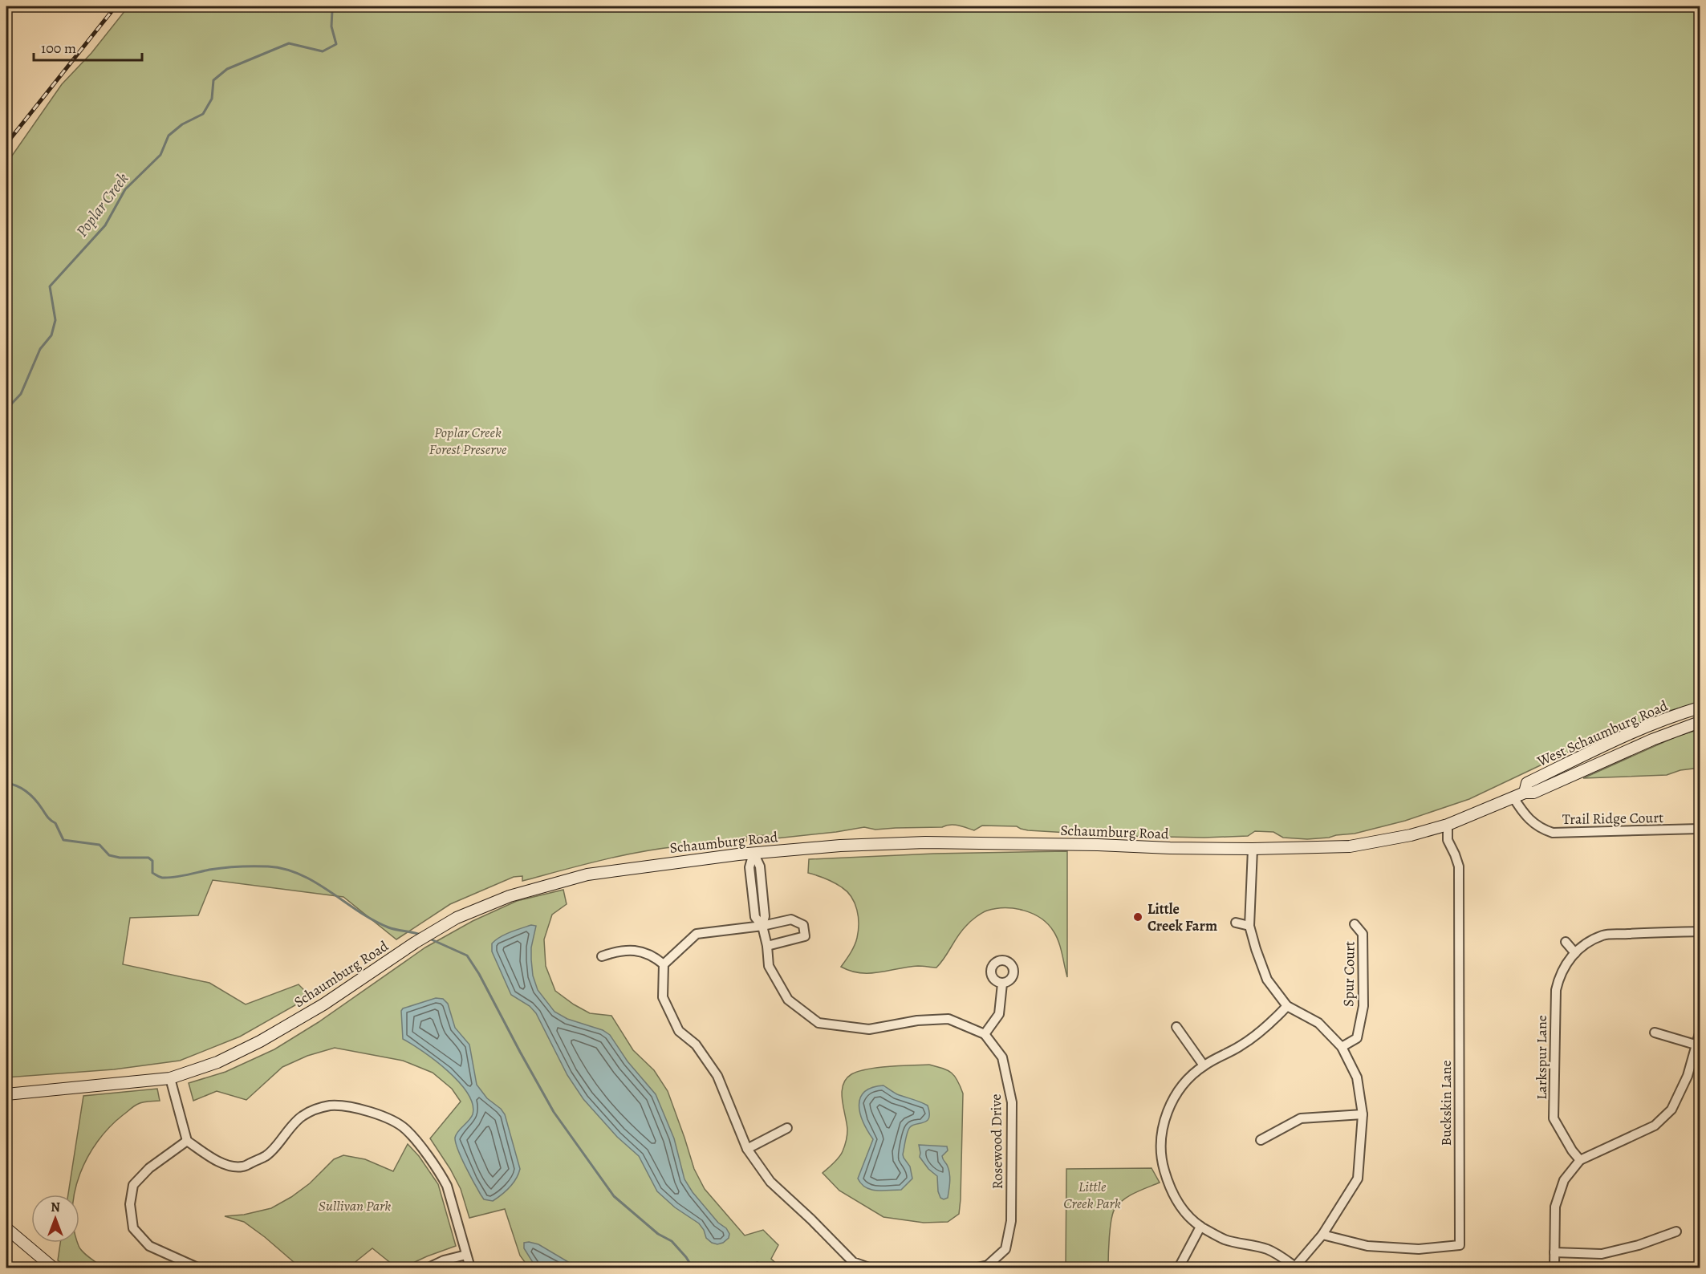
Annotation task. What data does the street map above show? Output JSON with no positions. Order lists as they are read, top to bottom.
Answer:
{
  "streets": {
    "main road": ["West Schaumburg Road", "Schaumburg Road"],
    "street": [
      "Trail Ridge Court",
      "Spur Court",
      "Larkspur Lane",
      "Buckskin Lane",
      "Rosewood Drive"
    ]
  },
  "crossings": [
    ["West Schaumburg Road", "Trail Ridge Court"],
    ["West Schaumburg Road", "Schaumburg Road"],
    ["Schaumburg Road", "Buckskin Lane"],
    ["Schaumburg Road", "Rosewood Drive"]
  ],
  "water": ["Poplar Creek"],
  "parks": ["Poplar Creek Forest Preserve", "Little Creek Park", "Sullivan Park"],
  "places": ["Little Creek Farm"],
  "scale_bar": "100 m",
  "north": "top"
}
